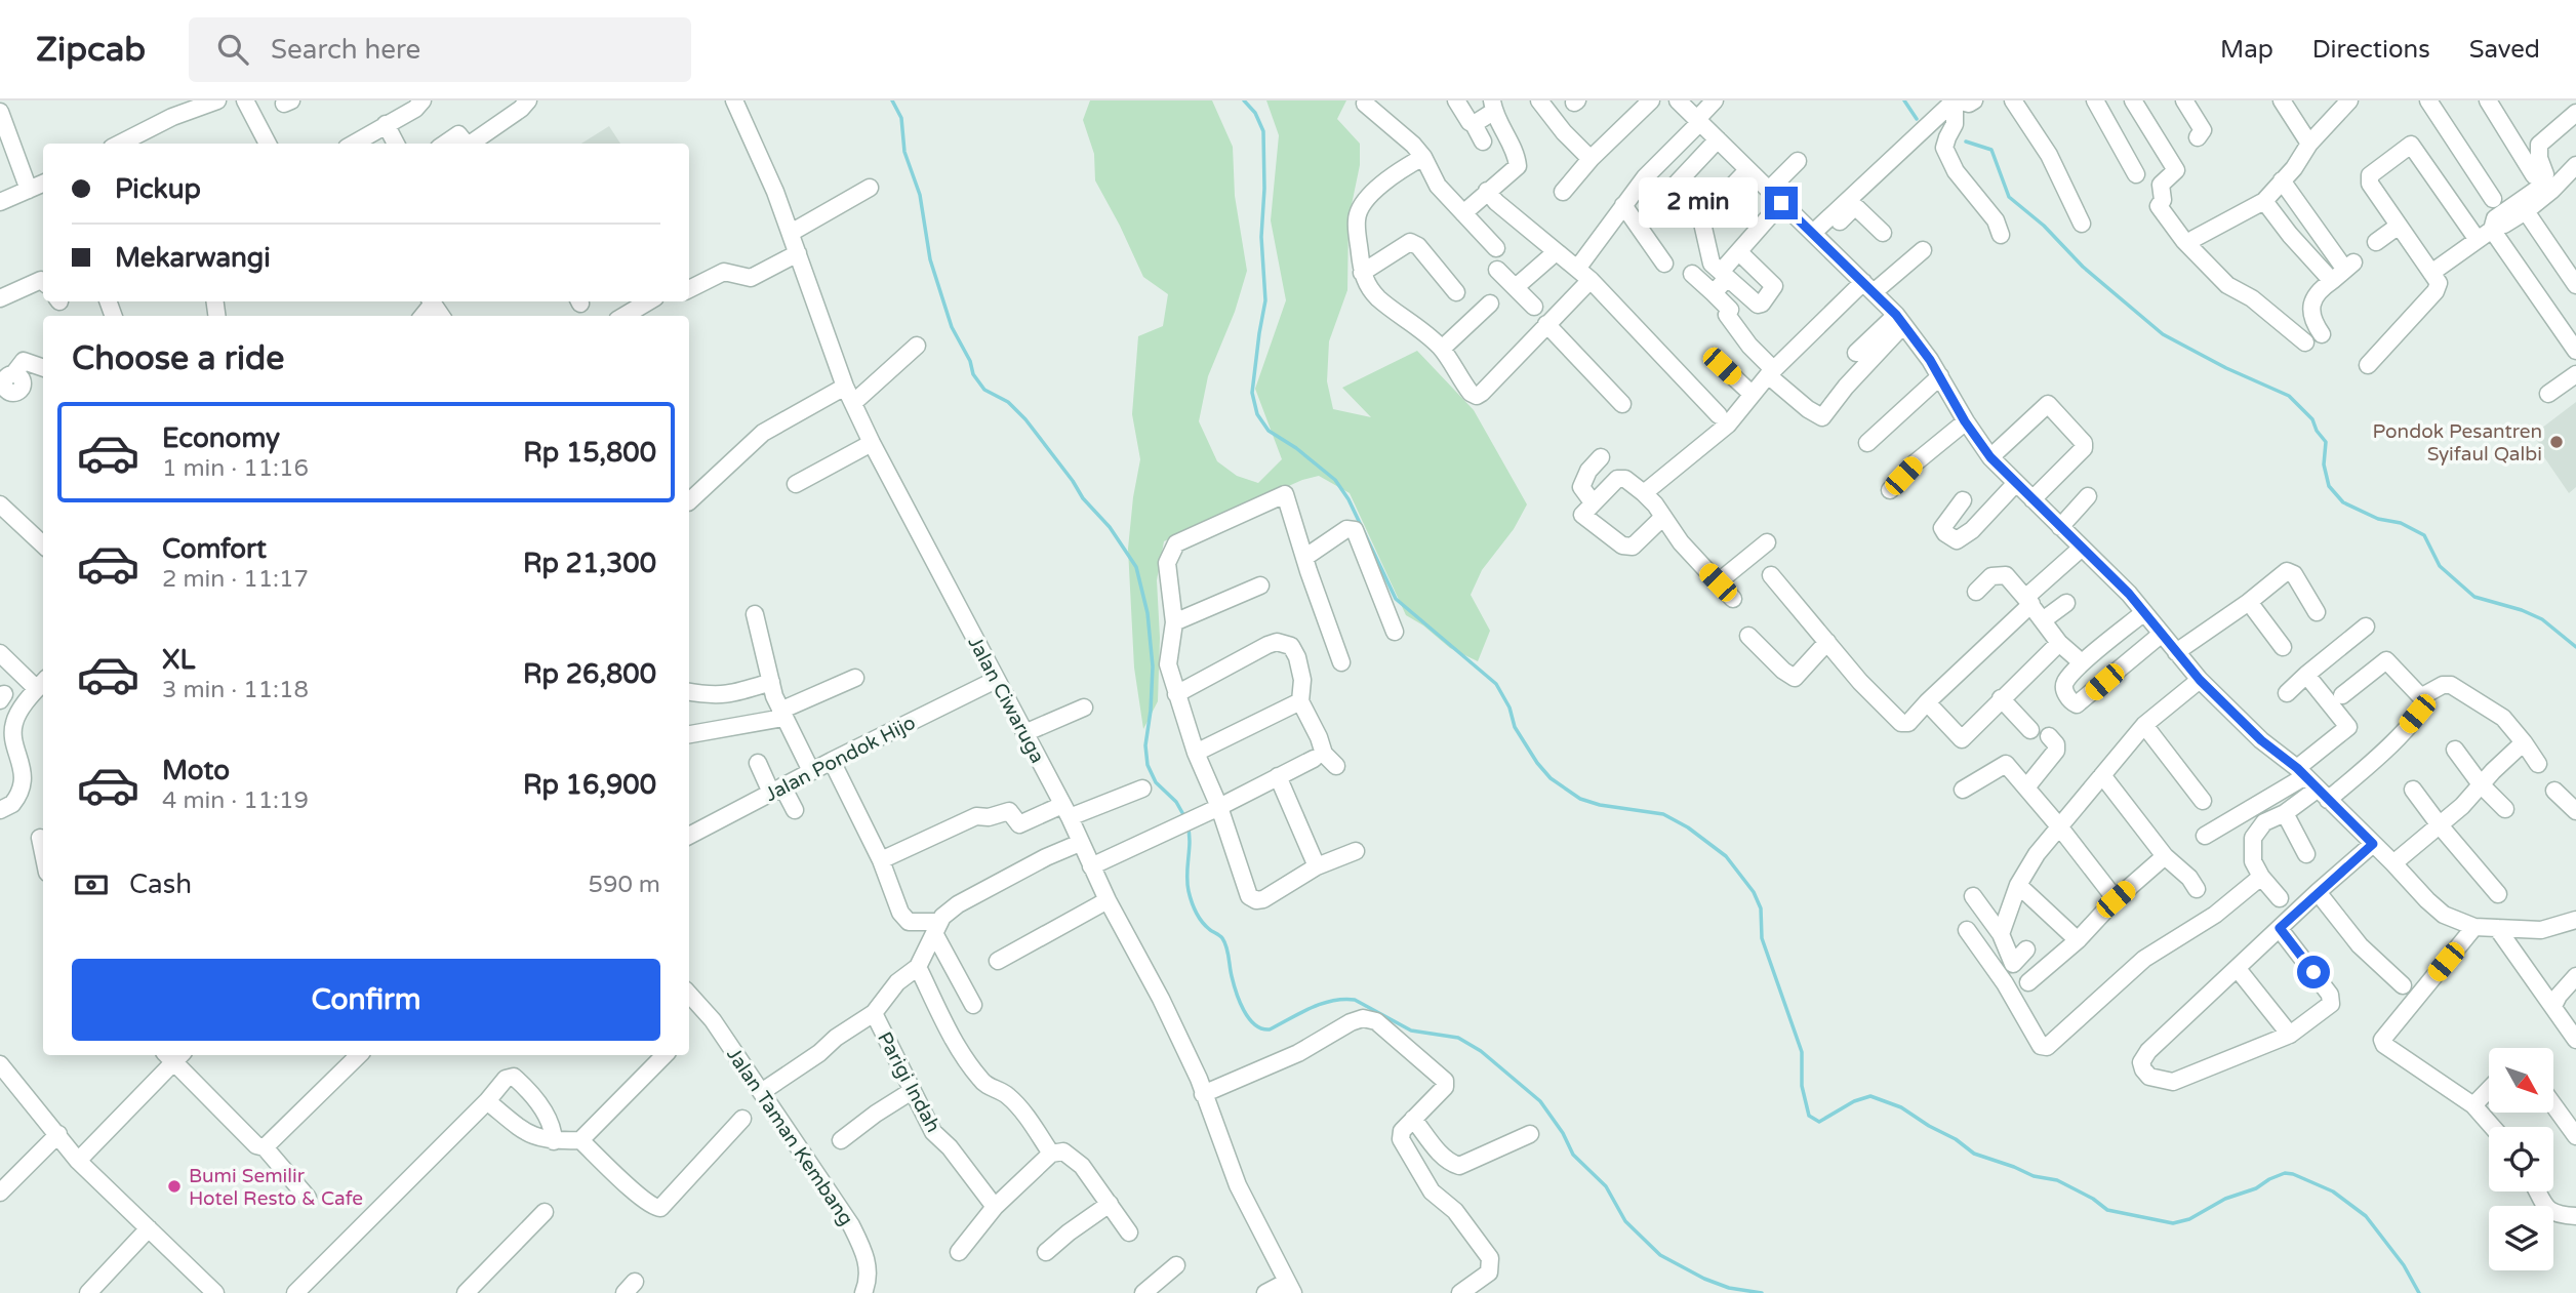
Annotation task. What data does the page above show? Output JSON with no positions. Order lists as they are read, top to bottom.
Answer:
{
  "streets": {
    "street": [
      "Jalan Ciwaruga",
      "Jalan Pondok Hijo",
      "Parigi Indah",
      "Jalan Taman Kembang"
    ]
  },
  "crossings": [
    ["Jalan Ciwaruga", "Jalan Pondok Hijo"]
  ],
  "places": ["Pondok Pesantren Syifaul Qalbi", "Bumi Semilir Hotel Resto & Cafe"],
  "north": "bottom right",
  "page": {
    "header": "Zipcab",
    "search": "Search here",
    "nav": ["Map", "Directions", "Saved"],
    "banner": ["Pickup", "Mekarwangi"],
    "bubble": "2 min",
    "heading": "Choose a ride",
    "list": [
      {
        "name": "Economy",
        "note": "1 min · 11:16",
        "value": "Rp 15,800"
      },
      {
        "name": "Comfort",
        "note": "2 min · 11:17",
        "value": "Rp 21,300"
      },
      {
        "name": "XL",
        "note": "3 min · 11:18",
        "value": "Rp 26,800"
      },
      {
        "name": "Moto",
        "note": "4 min · 11:19",
        "value": "Rp 16,900"
      }
    ],
    "pay": ["Cash", "590 m"],
    "buttons": "Confirm"
  }
}
